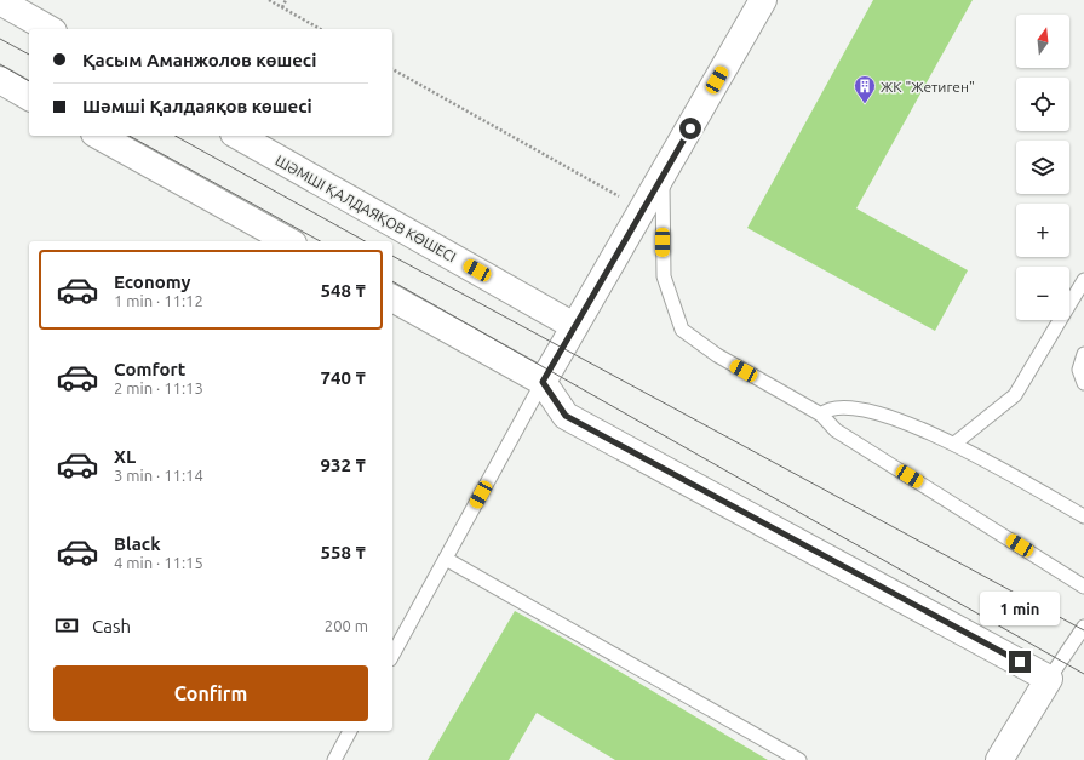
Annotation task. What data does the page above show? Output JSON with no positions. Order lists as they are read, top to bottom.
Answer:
{
  "streets": {
    "street": ["ШӘМШІ ҚАЛДАЯҚОВ КӨШЕСІ"]
  },
  "places": {
    "building": ["ЖК \"Жетиген\""]
  },
  "north": "top",
  "page": {
    "map_buttons": ["+", "−"],
    "banner": ["Қасым Аманжолов көшесі", "Шәмші Қалдаяқов көшесі"],
    "list": [
      {
        "name": "Economy",
        "note": "1 min · 11:12",
        "value": "548 ₸"
      },
      {
        "name": "Comfort",
        "note": "2 min · 11:13",
        "value": "740 ₸"
      },
      {
        "name": "XL",
        "note": "3 min · 11:14",
        "value": "932 ₸"
      },
      {
        "name": "Black",
        "note": "4 min · 11:15",
        "value": "558 ₸"
      }
    ],
    "bubble": "1 min",
    "pay": ["Cash", "200 m"],
    "buttons": "Confirm"
  }
}
